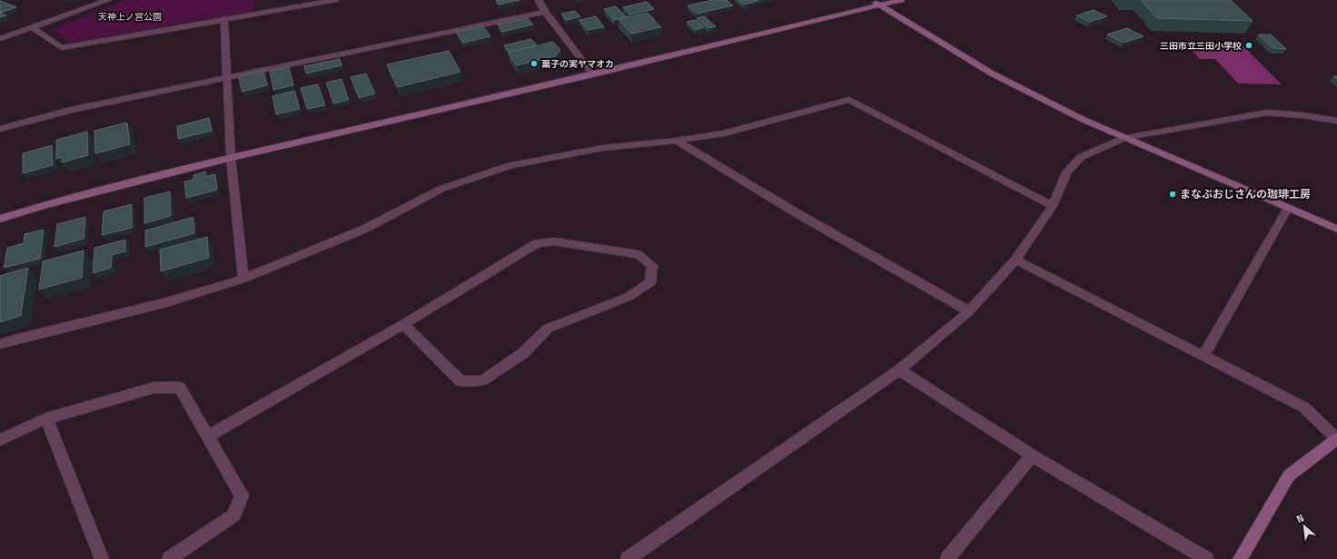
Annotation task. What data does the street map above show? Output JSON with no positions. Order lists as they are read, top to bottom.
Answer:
{
  "parks": ["天神上ノ宮公園"],
  "places": ["三田市立三田小学校", "菓子の実ヤマオカ", "まなぶおじさんの珈琲工房"],
  "north": "top left"
}
